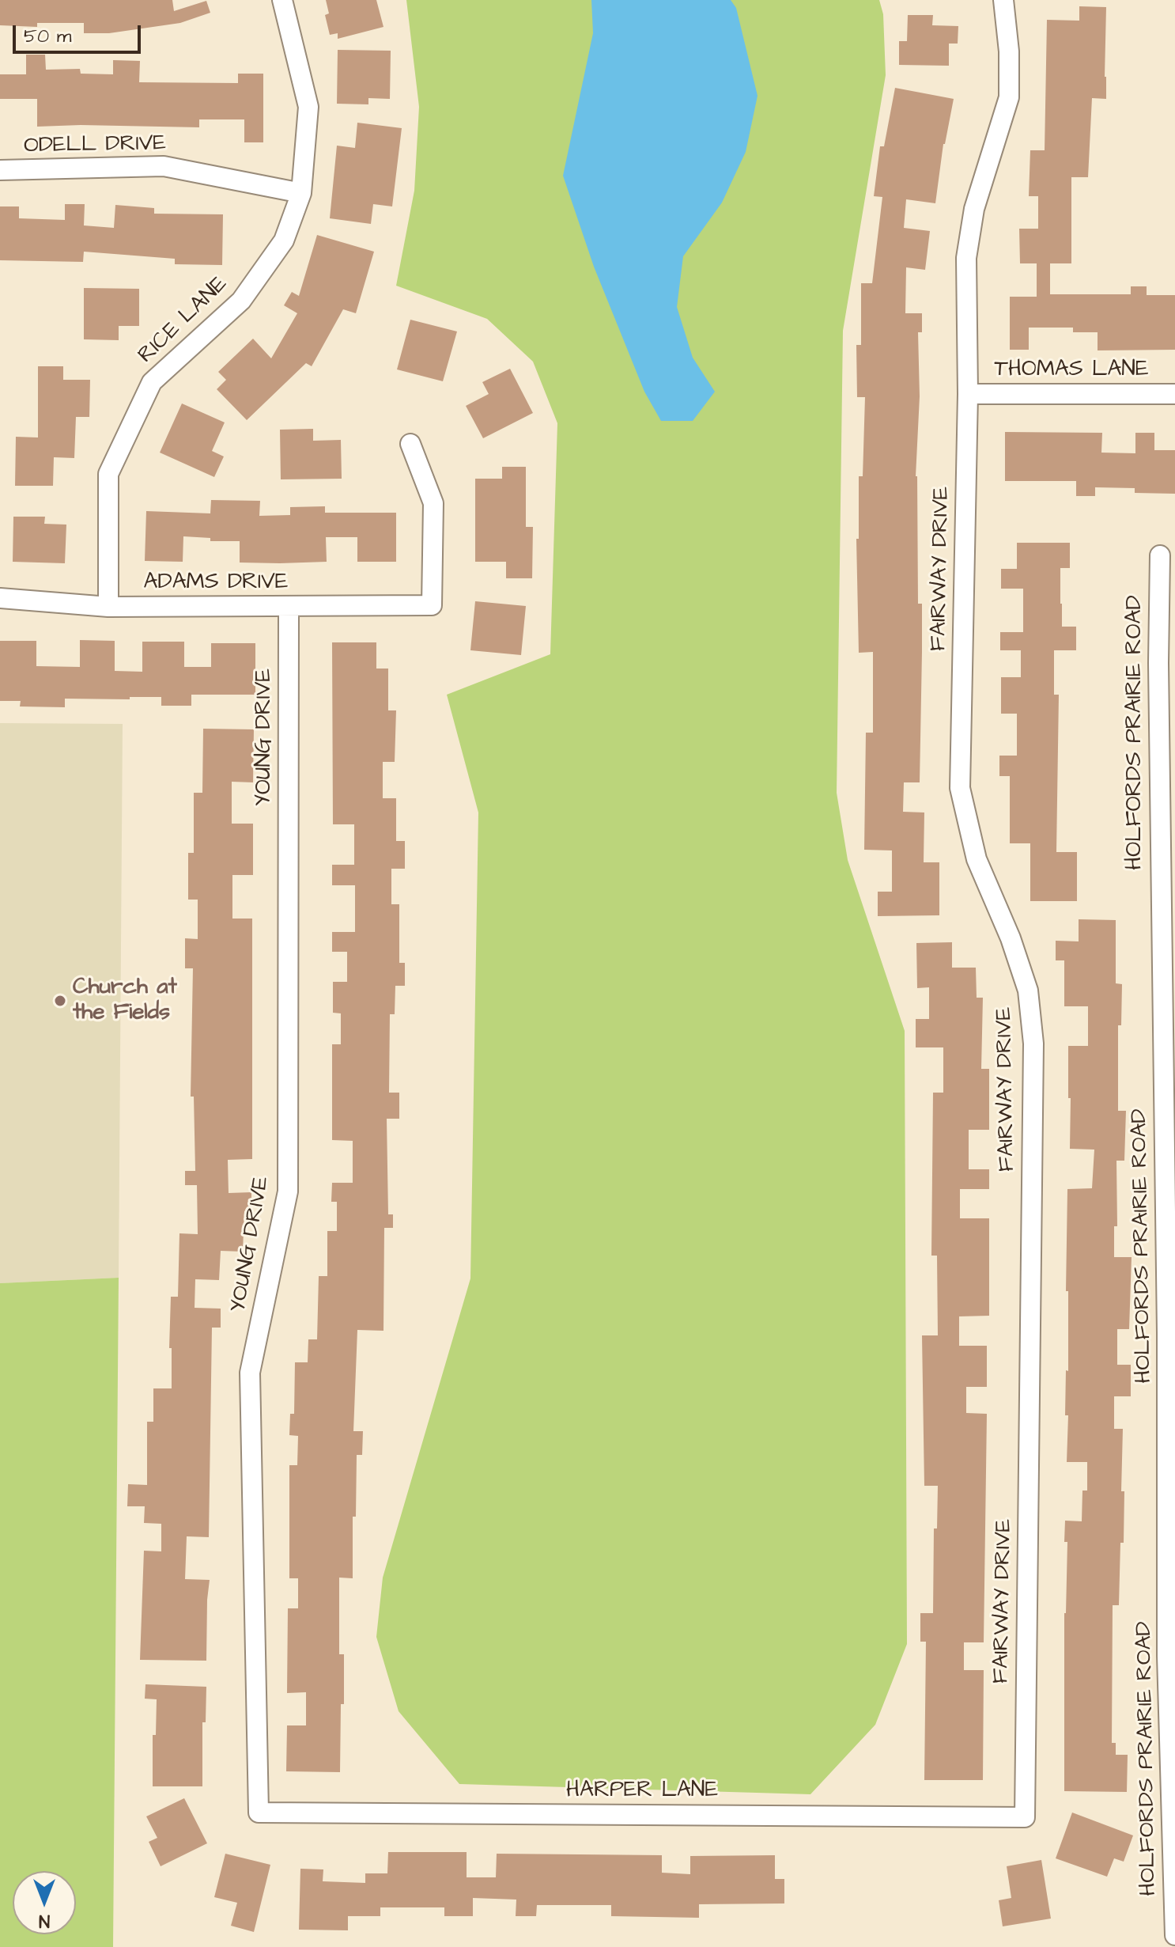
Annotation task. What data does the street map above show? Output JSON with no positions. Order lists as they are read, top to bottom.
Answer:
{
  "streets": {
    "street": [
      "ODELL DRIVE",
      "RICE LANE",
      "THOMAS LANE",
      "FAIRWAY DRIVE",
      "ADAMS DRIVE",
      "HOLFORDS PRAIRIE ROAD",
      "YOUNG DRIVE",
      "HARPER LANE"
    ]
  },
  "crossings": [
    ["ODELL DRIVE", "RICE LANE"],
    ["RICE LANE", "ADAMS DRIVE"],
    ["THOMAS LANE", "FAIRWAY DRIVE"],
    ["FAIRWAY DRIVE", "HARPER LANE"],
    ["ADAMS DRIVE", "YOUNG DRIVE"],
    ["YOUNG DRIVE", "HARPER LANE"]
  ],
  "places": ["Church at the Fields"],
  "scale_bar": "50 m",
  "north": "bottom"
}
